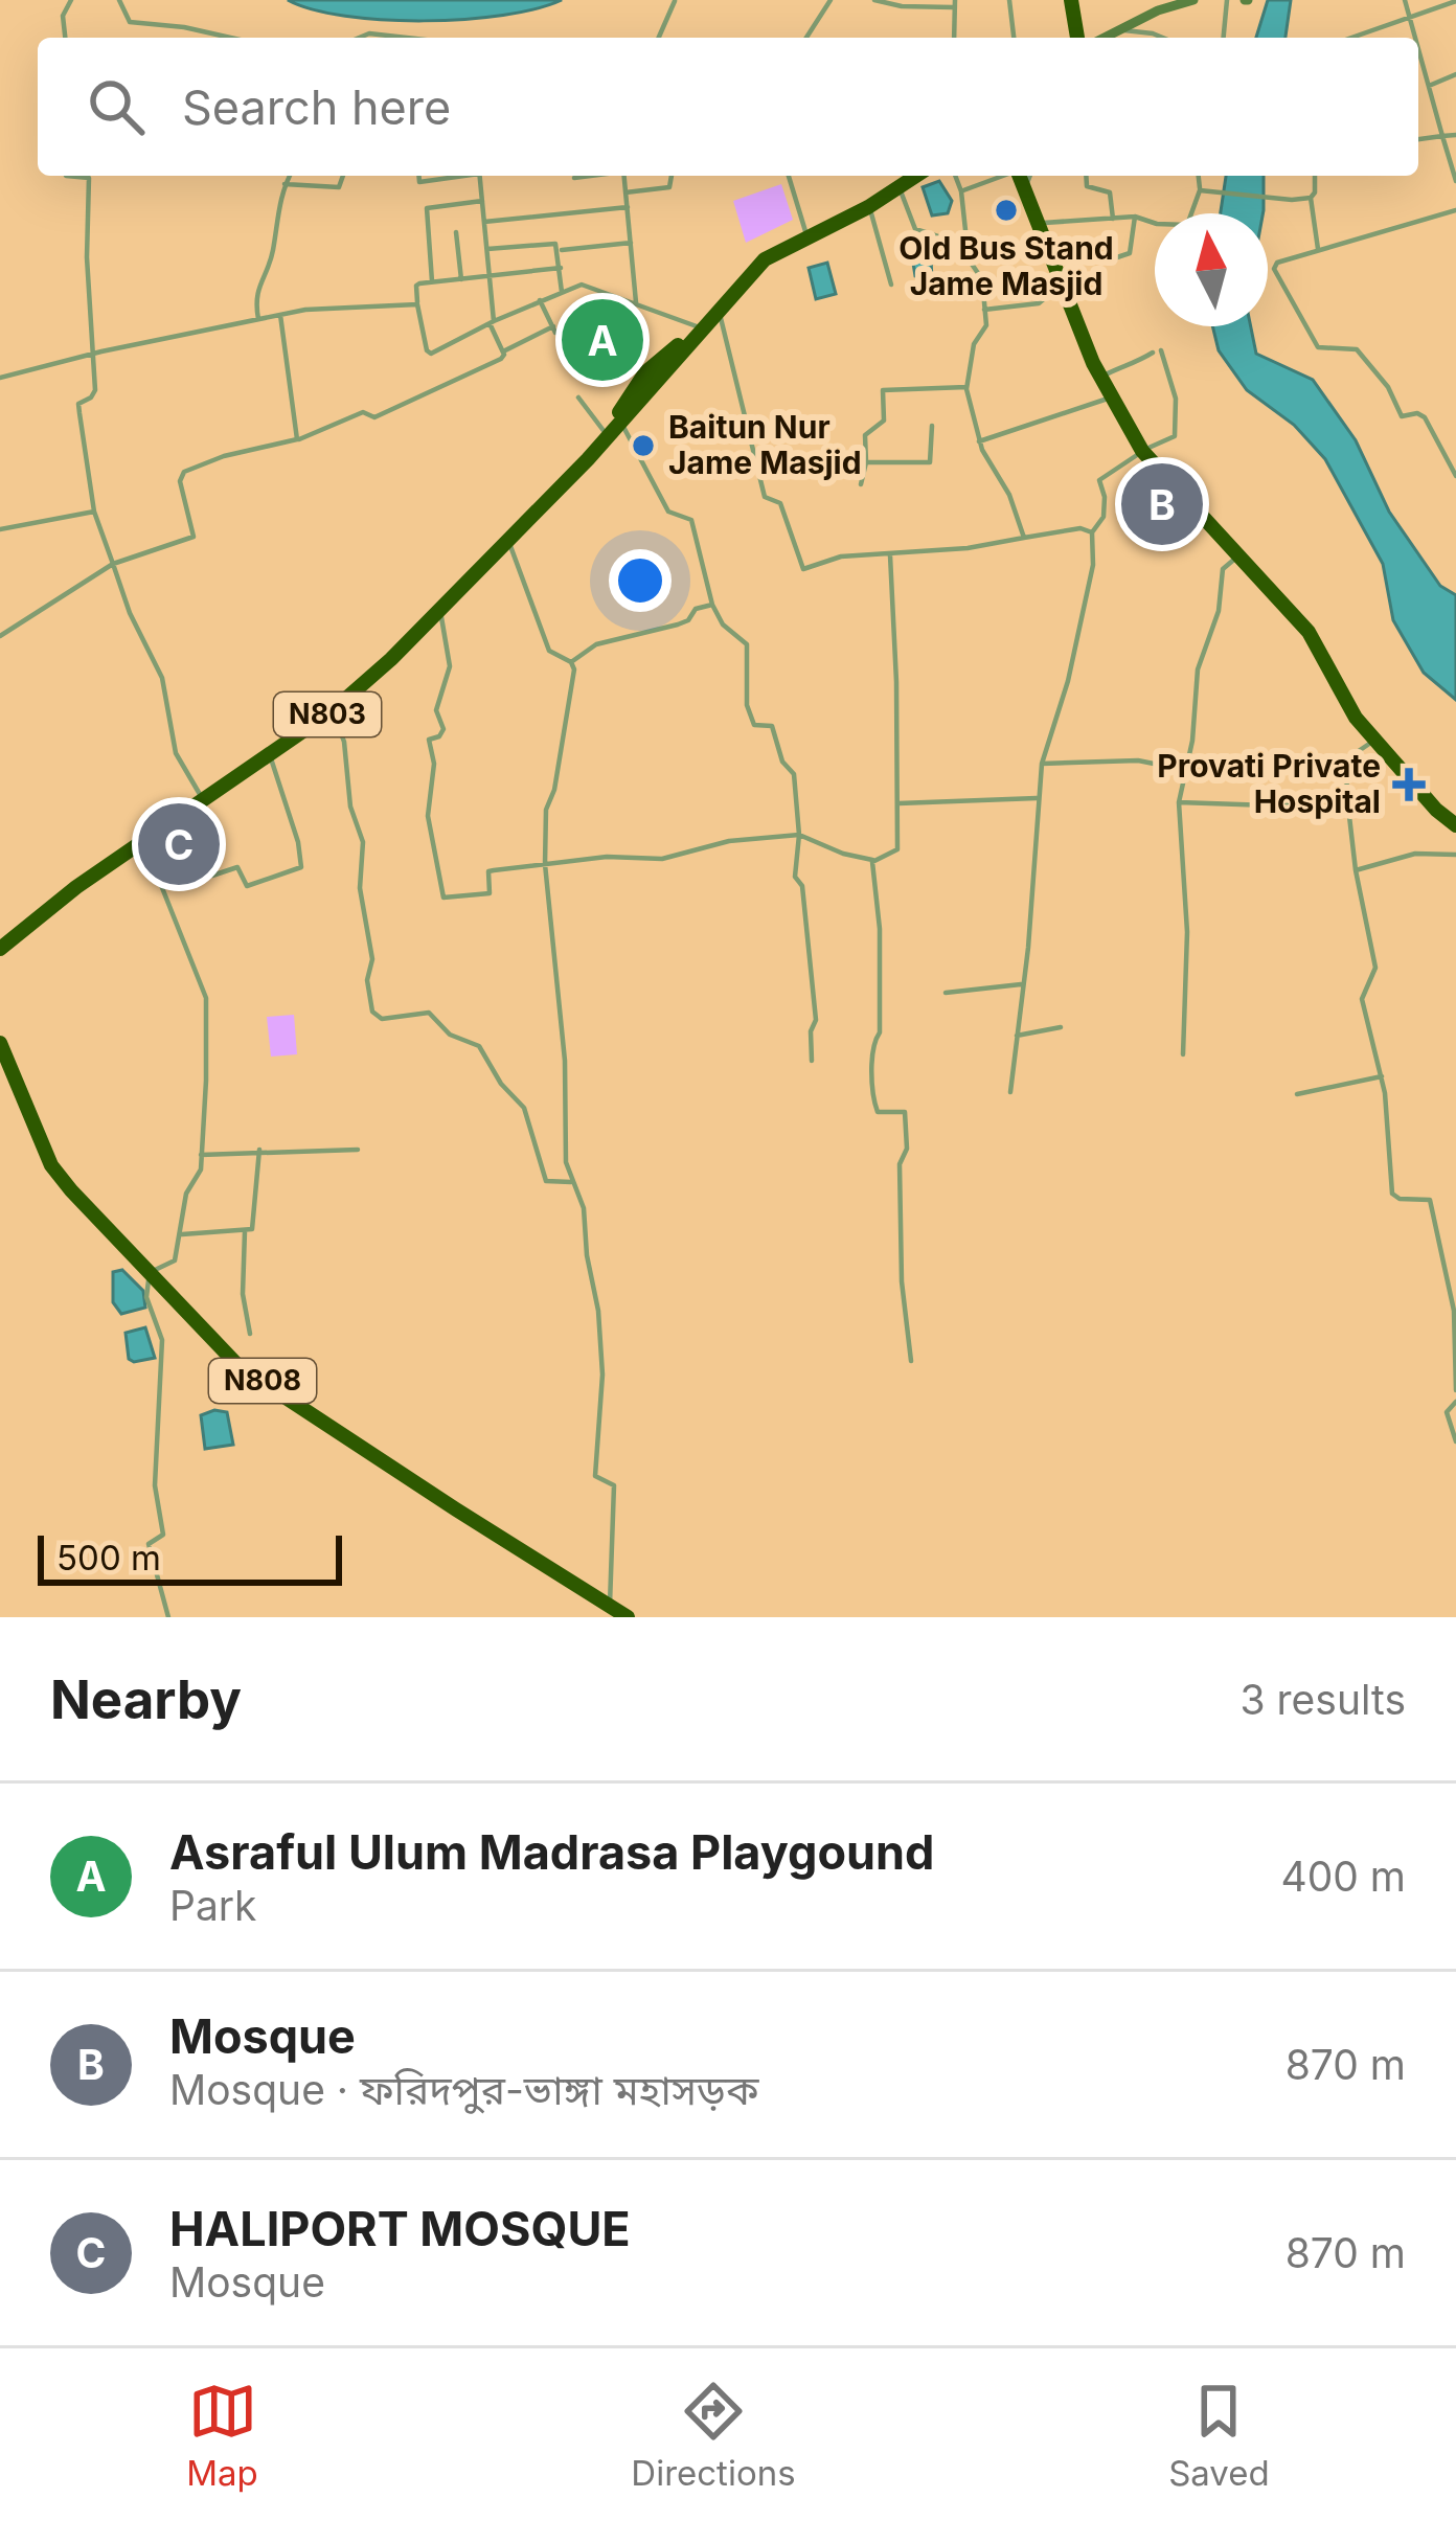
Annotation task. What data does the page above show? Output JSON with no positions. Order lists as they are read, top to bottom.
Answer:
{
  "streets": {
    "highway": ["N803", "N808"]
  },
  "places": {
    "other": ["Old Bus Stand Jame Masjid", "Baitun Nur Jame Masjid"],
    "health": ["Provati Private Hospital"]
  },
  "scale_bar": "500 m",
  "north": "top",
  "page": {
    "search": "Search here",
    "pins": ["A", "B", "C"],
    "scale": "500 m",
    "heading": ["Nearby", "3 results"],
    "list": [
      {
        "mark": "A",
        "name": "Asraful Ulum Madrasa Playgound",
        "note": "Park",
        "value": "400 m"
      },
      {
        "mark": "B",
        "name": "Mosque",
        "note": "Mosque · ফরিদপুর-ভাঙ্গা মহাসড়ক",
        "value": "870 m"
      },
      {
        "mark": "C",
        "name": "HALIPORT MOSQUE",
        "note": "Mosque",
        "value": "870 m"
      }
    ],
    "nav": ["Map", "Directions", "Saved"]
  }
}
